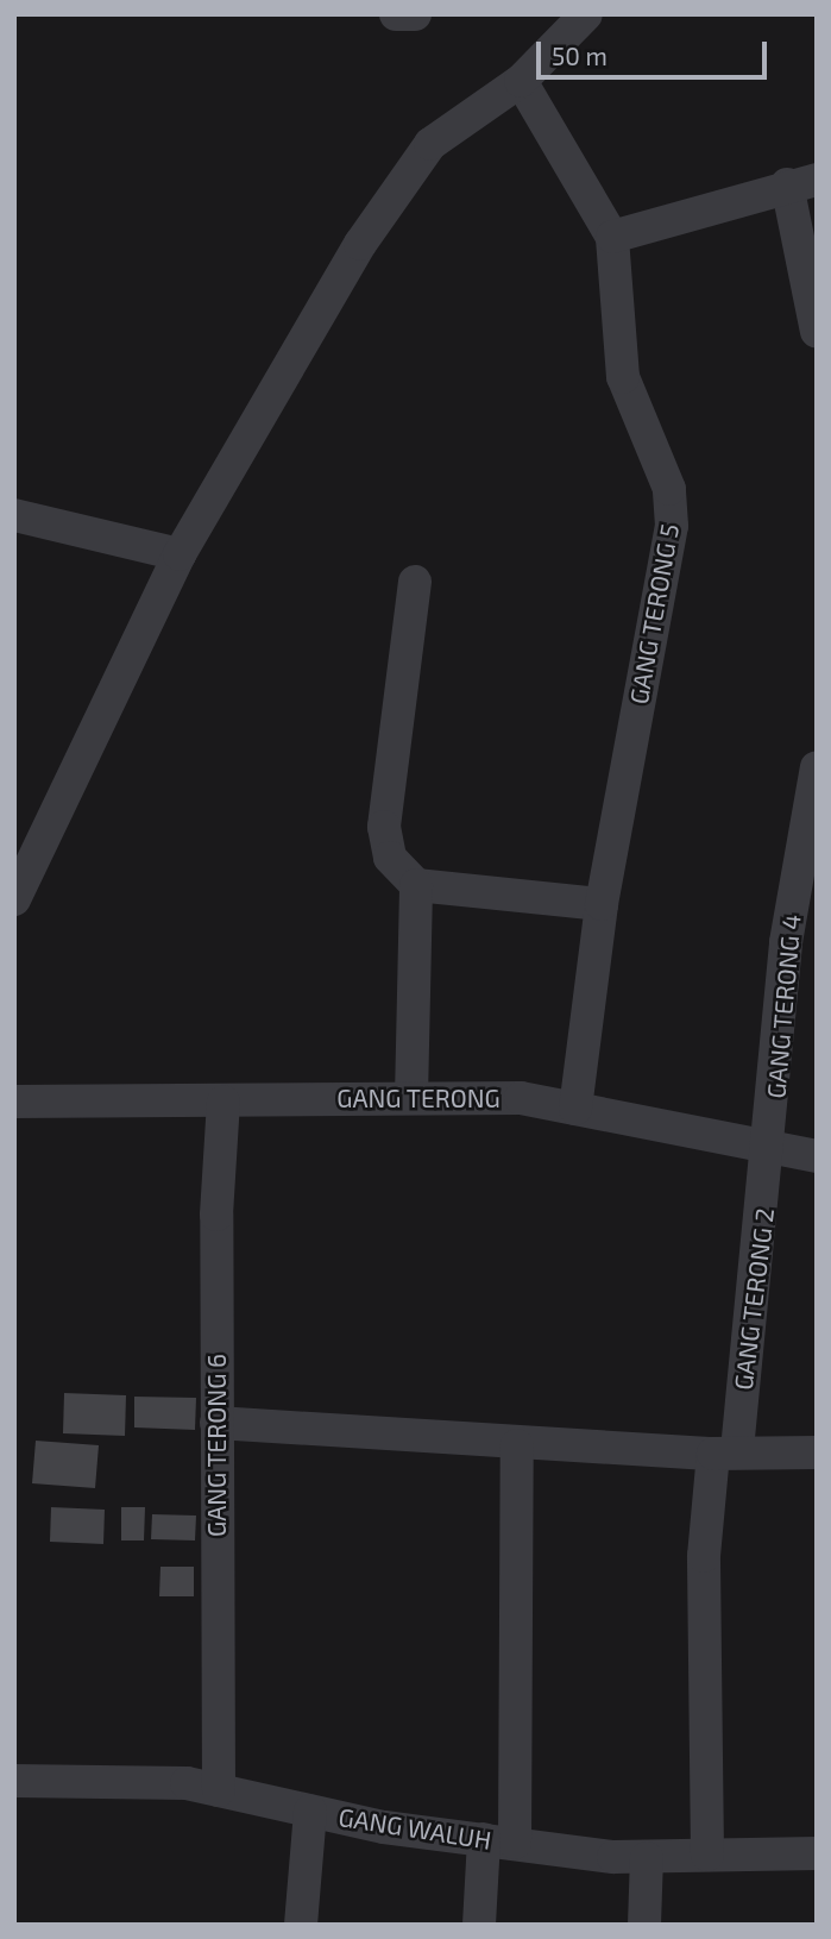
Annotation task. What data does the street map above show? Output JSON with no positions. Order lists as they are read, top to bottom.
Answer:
{
  "streets": {
    "street": [
      "GANG TERONG 5",
      "GANG TERONG 4",
      "GANG TERONG",
      "GANG TERONG 2",
      "GANG TERONG 6",
      "GANG WALUH"
    ]
  },
  "crossings": [
    ["GANG TERONG 5", "GANG TERONG"],
    ["GANG TERONG 4", "GANG TERONG"],
    ["GANG TERONG 4", "GANG TERONG 2"],
    ["GANG TERONG", "GANG TERONG 2"],
    ["GANG TERONG", "GANG TERONG 6"],
    ["GANG TERONG 2", "GANG WALUH"],
    ["GANG TERONG 6", "GANG WALUH"]
  ],
  "scale_bar": "50 m"
}
